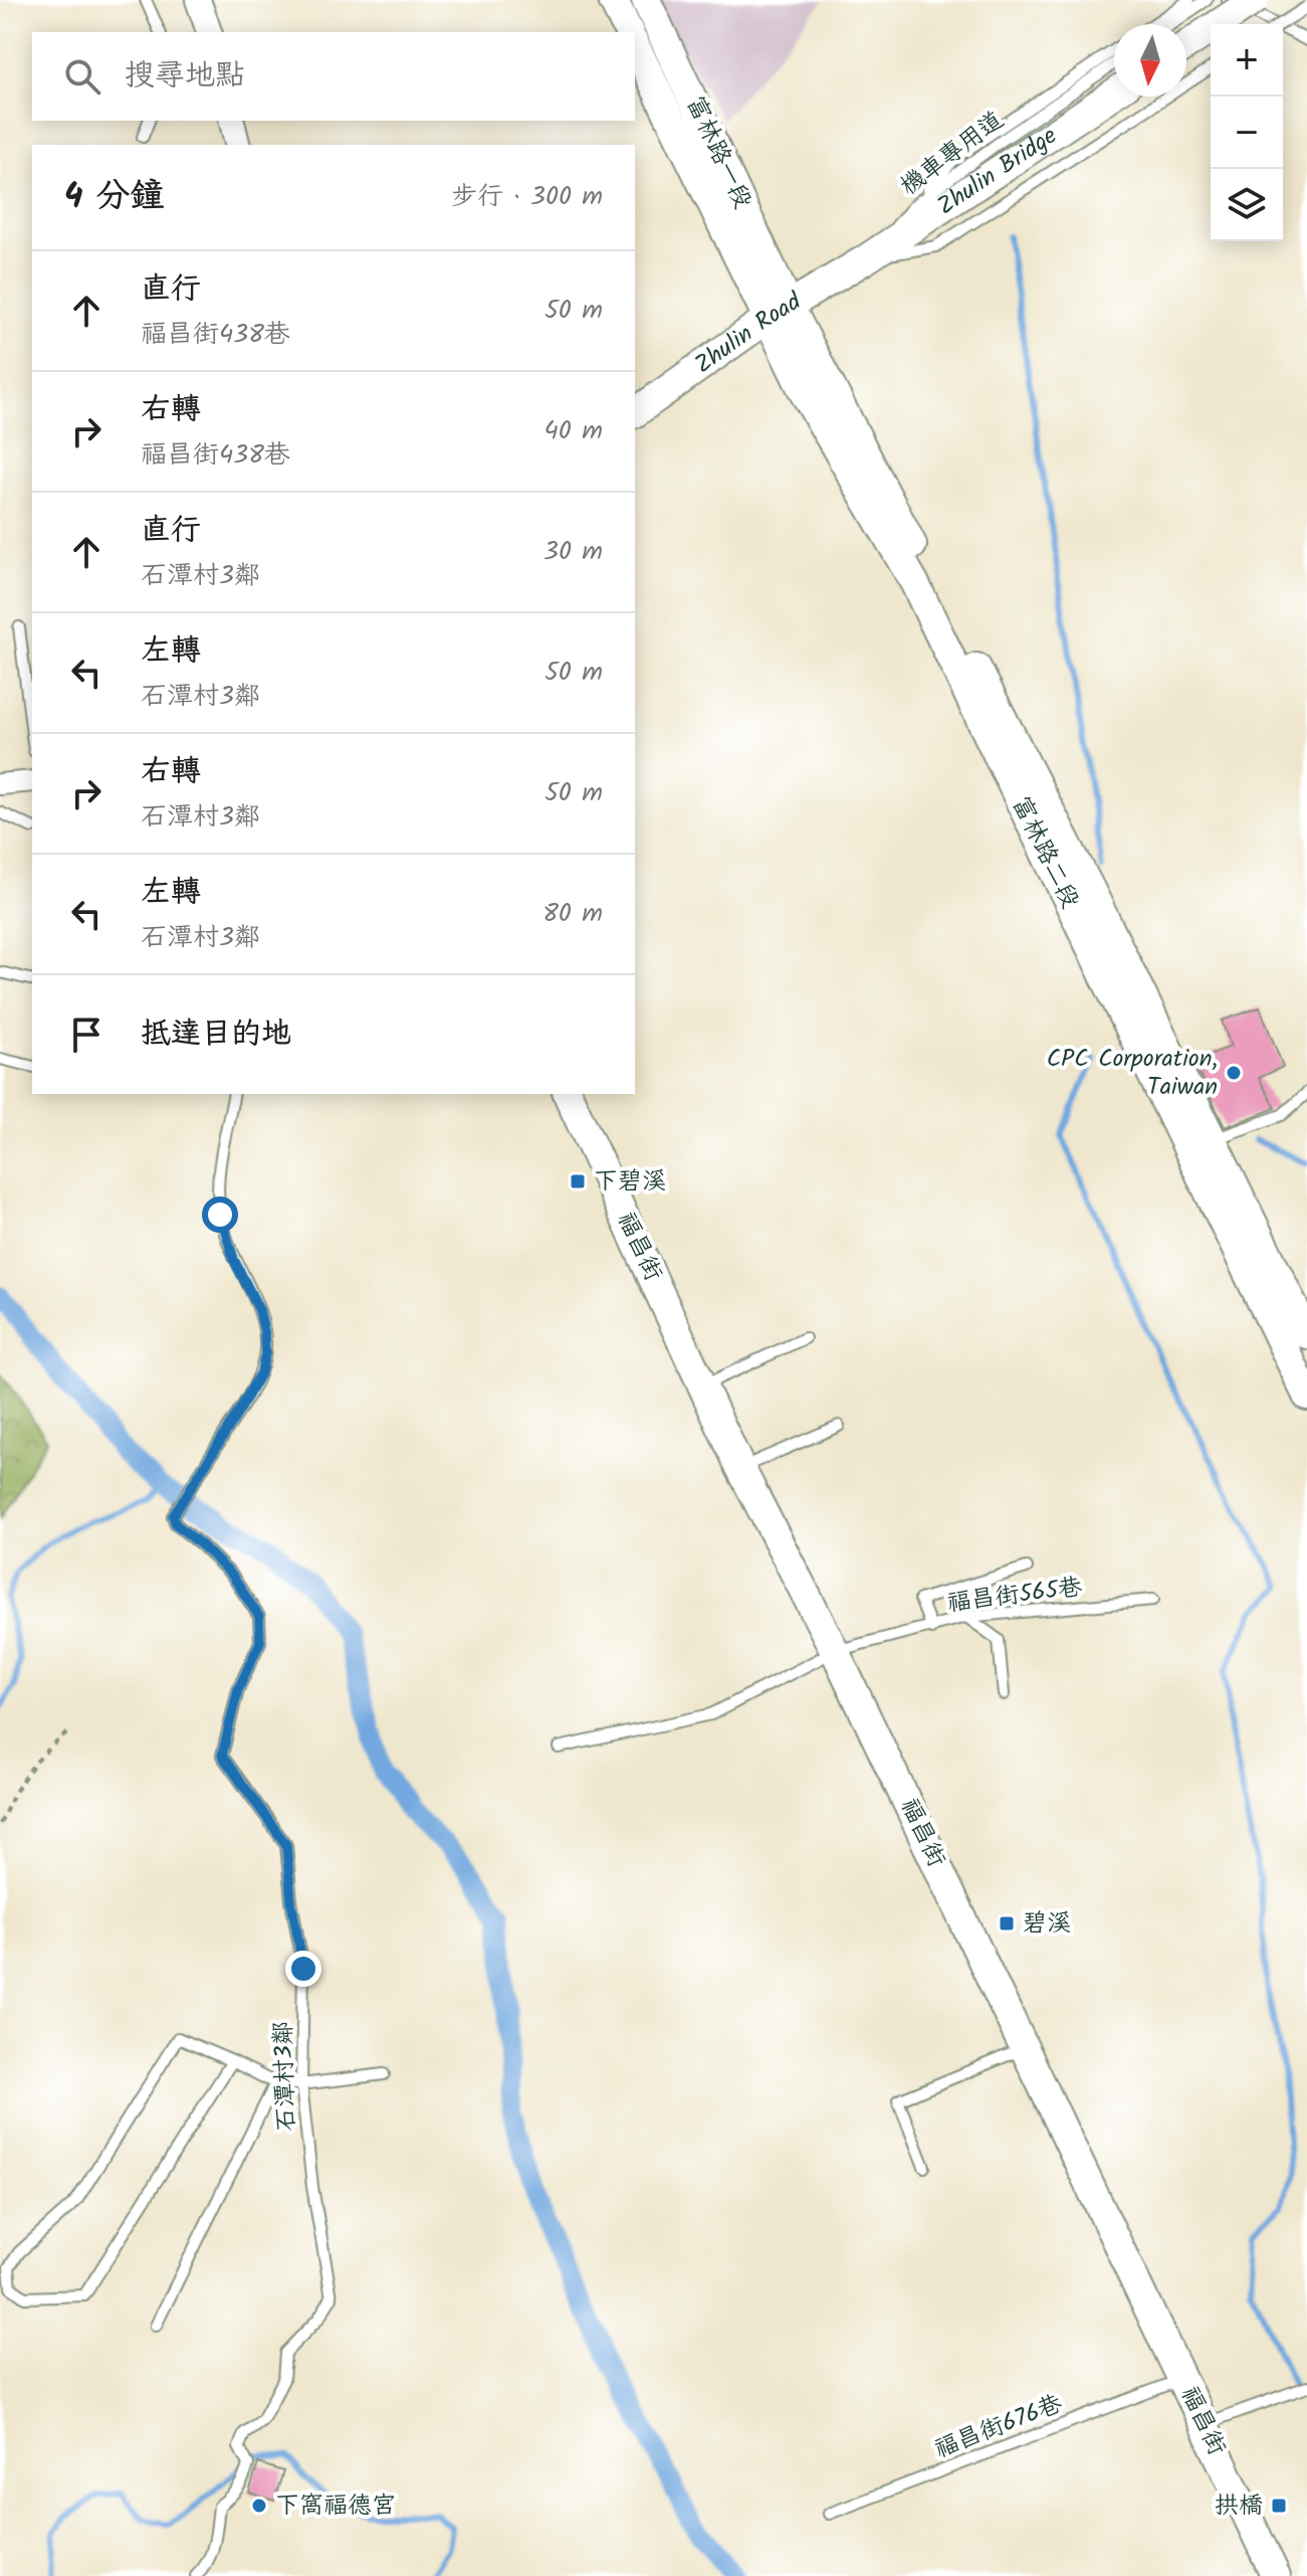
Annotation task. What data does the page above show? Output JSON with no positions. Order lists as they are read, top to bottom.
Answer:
{
  "streets": {
    "main road": [
      "富林路一段",
      "Zhulin Bridge",
      "Zhulin Road",
      "富林路二段",
      "福昌街"
    ],
    "lane": [
      "機車專用道",
      "福昌街565巷",
      "石潭村3鄰",
      "福昌街676巷"
    ]
  },
  "crossings": [
    ["富林路一段", "Zhulin Road"],
    ["富林路一段", "富林路二段"],
    ["機車專用道", "Zhulin Bridge"],
    ["機車專用道", "Zhulin Road"],
    ["Zhulin Bridge", "Zhulin Road"],
    ["Zhulin Road", "富林路二段"],
    ["福昌街", "福昌街565巷"],
    ["福昌街", "福昌街676巷"]
  ],
  "places": {
    "other": ["CPC Corporation, Taiwan", "下窩福德宮"],
    "transit": ["下碧溪", "碧溪", "拱橋"]
  },
  "north": "bottom",
  "page": {
    "map_buttons": ["+", "−"],
    "search": "搜尋地點",
    "heading": ["4 分鐘", "步行 · 300 m"],
    "list": [
      ["直行", "福昌街438巷", "50 m"],
      ["右轉", "福昌街438巷", "40 m"],
      ["直行", "石潭村3鄰", "30 m"],
      ["左轉", "石潭村3鄰", "50 m"],
      ["右轉", "石潭村3鄰", "50 m"],
      ["左轉", "石潭村3鄰", "80 m"],
      "抵達目的地"
    ]
  }
}
